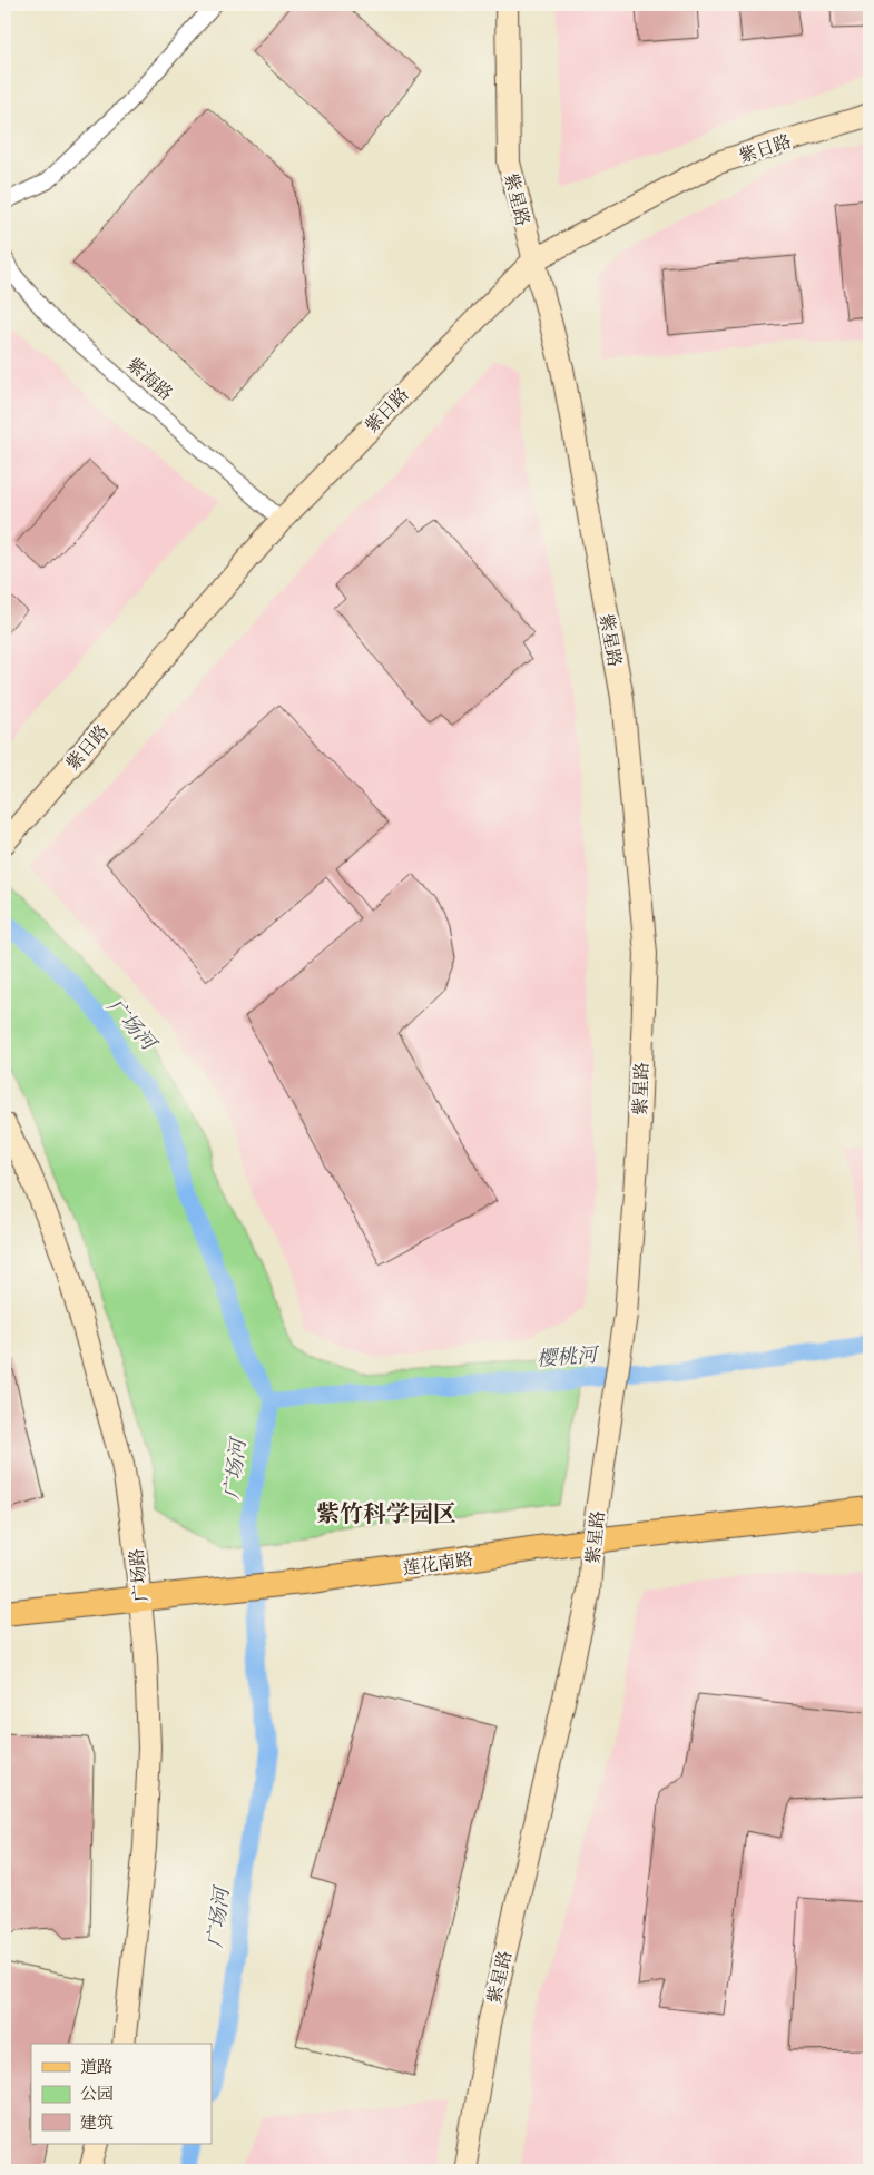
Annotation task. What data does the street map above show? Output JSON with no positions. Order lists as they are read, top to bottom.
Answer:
{
  "streets": {
    "main road": ["莲花南路"],
    "street": [
      "紫日路",
      "紫星路",
      "紫海路",
      "广场路"
    ]
  },
  "crossings": [
    ["紫日路", "紫星路"],
    ["紫日路", "紫海路"],
    ["紫星路", "莲花南路"],
    ["莲花南路", "广场路"]
  ],
  "districts": ["紫竹科学园区"],
  "water": ["广场河", "樱桃河"],
  "legend": ["道路", "公园", "建筑"]
}
